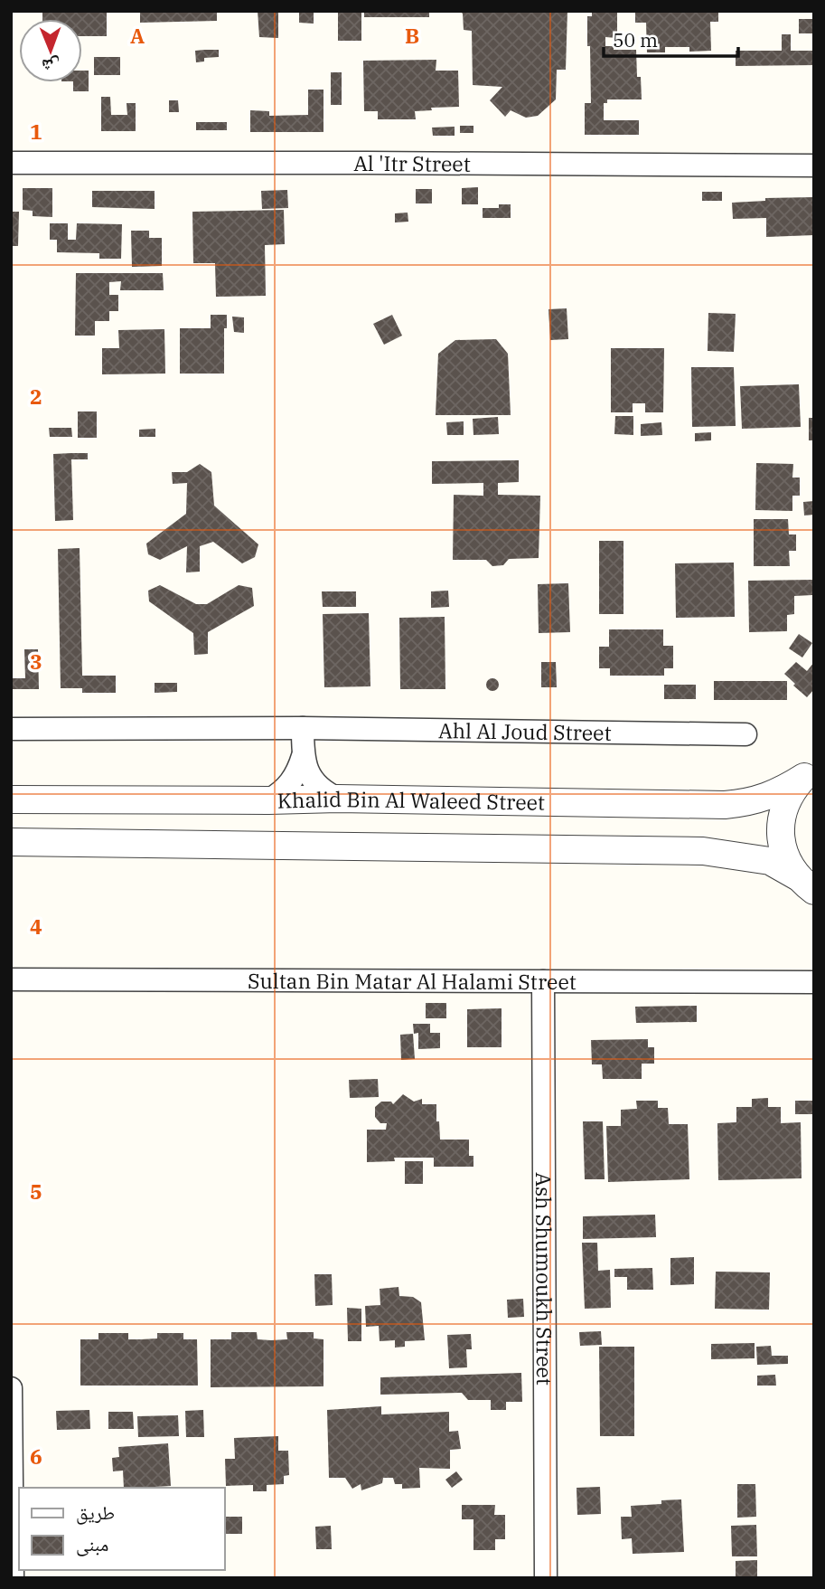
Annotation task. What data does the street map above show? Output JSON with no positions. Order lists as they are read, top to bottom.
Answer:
{
  "streets": {
    "street": [
      "Al 'Itr Street",
      "Ahl Al Joud Street",
      "Khalid Bin Al Waleed Street",
      "Sultan Bin Matar Al Halami Street",
      "Ash Shumoukh Street"
    ]
  },
  "crossings": [
    ["Sultan Bin Matar Al Halami Street", "Ash Shumoukh Street"]
  ],
  "legend": ["طريق", "مبنى"],
  "scale_bar": "50 m",
  "north": "bottom",
  "grid": {
    "columns": ["A", "B"],
    "rows": [
      "1",
      "2",
      "3",
      "4",
      "5",
      "6"
    ]
  }
}
